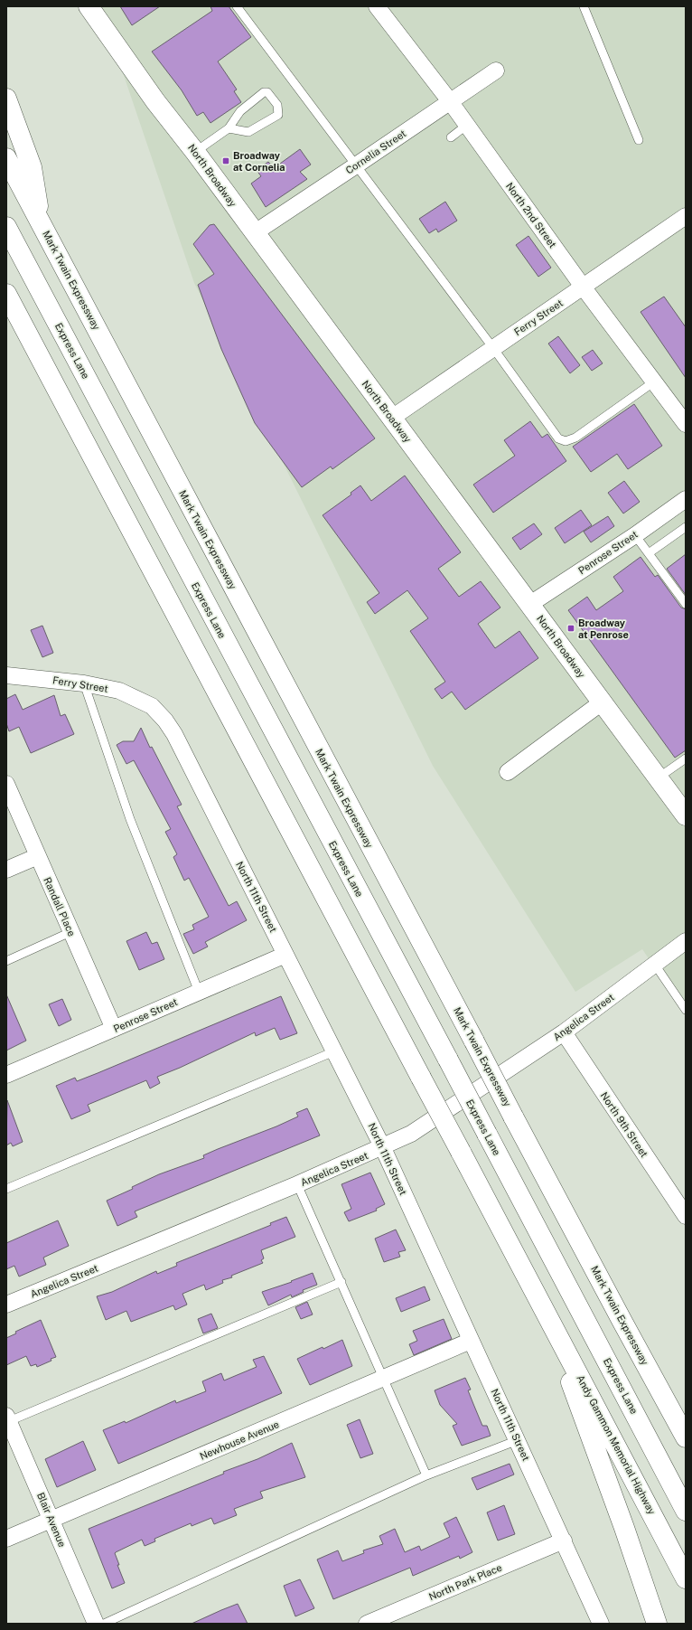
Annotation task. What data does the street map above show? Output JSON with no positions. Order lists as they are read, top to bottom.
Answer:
{
  "streets": {
    "main road": [
      "North Broadway",
      "Mark Twain Expressway",
      "Express Lane",
      "Andy Gammon Memorial Highway"
    ],
    "street": [
      "Cornelia Street",
      "North 2nd Street",
      "Ferry Street",
      "Penrose Street",
      "North 11th Street",
      "Randall Place",
      "Angelica Street",
      "North 9th Street",
      "Newhouse Avenue",
      "Blair Avenue",
      "North Park Place"
    ]
  },
  "crossings": [
    ["Cornelia Street", "North Broadway"],
    ["Cornelia Street", "North 2nd Street"],
    ["North Broadway", "Ferry Street"],
    ["North Broadway", "Penrose Street"],
    ["North 2nd Street", "Ferry Street"],
    ["Ferry Street", "North 11th Street"],
    ["Penrose Street", "North 11th Street"],
    ["Penrose Street", "Randall Place"],
    ["North 11th Street", "Angelica Street"],
    ["North 11th Street", "Newhouse Avenue"],
    ["North 11th Street", "North Park Place"],
    ["Angelica Street", "North 9th Street"],
    ["Newhouse Avenue", "Blair Avenue"]
  ],
  "places": {
    "transit": ["Broadway at Cornelia", "Broadway at Penrose"]
  }
}
